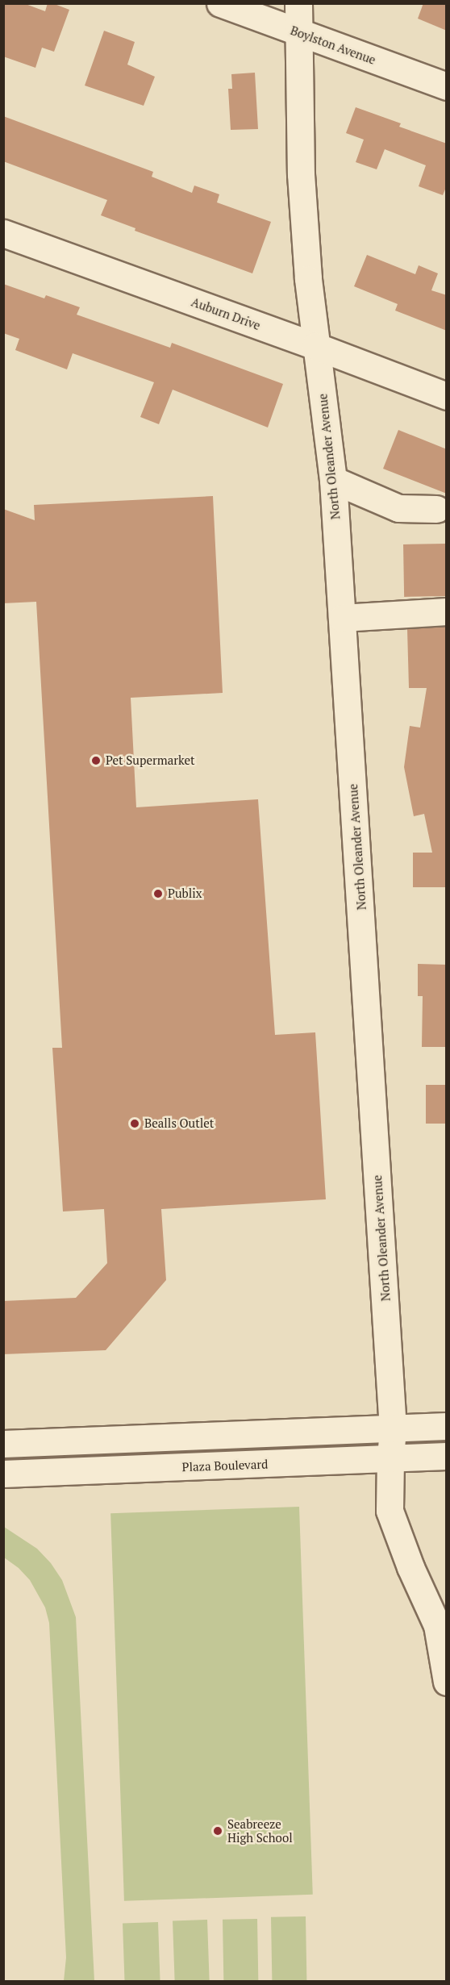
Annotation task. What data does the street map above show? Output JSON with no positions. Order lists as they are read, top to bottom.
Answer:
{
  "streets": {
    "street": [
      "Boylston Avenue",
      "Auburn Drive",
      "North Oleander Avenue",
      "Plaza Boulevard"
    ]
  },
  "crossings": [
    ["Boylston Avenue", "North Oleander Avenue"],
    ["Auburn Drive", "North Oleander Avenue"],
    ["North Oleander Avenue", "Plaza Boulevard"]
  ],
  "places": [
    "Pet Supermarket",
    "Publix",
    "Bealls Outlet",
    "Seabreeze High School"
  ]
}
